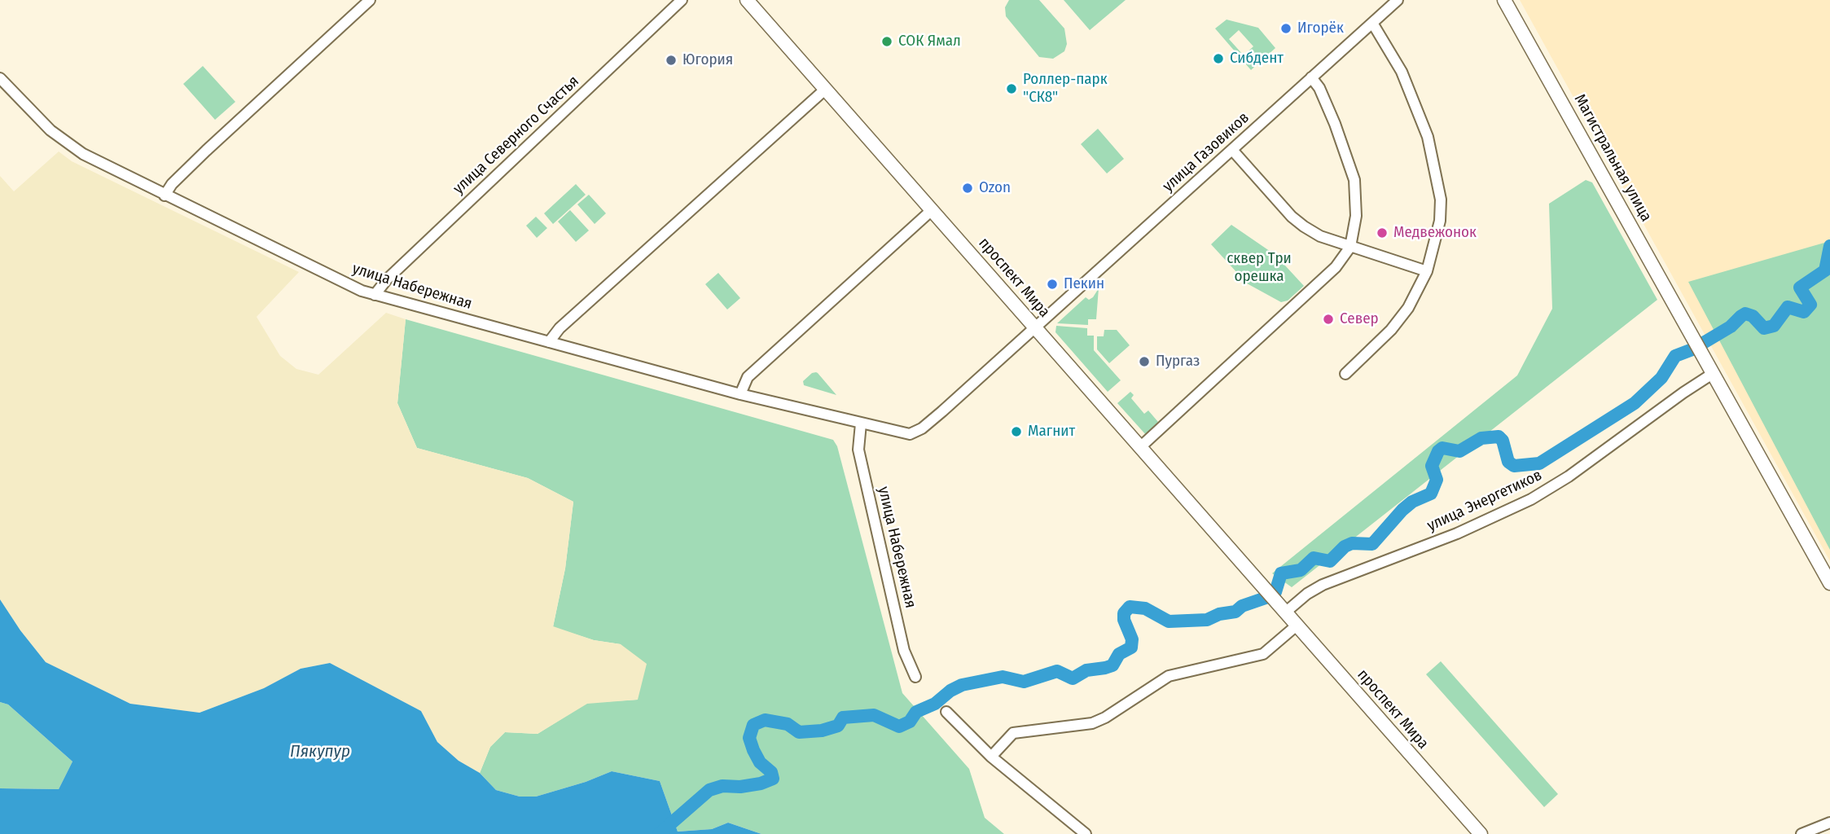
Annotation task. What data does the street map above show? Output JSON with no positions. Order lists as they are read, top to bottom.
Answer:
{
  "streets": {
    "main road": ["Магистральная улица", "проспект Мира"],
    "street": [
      "улица Северного Счастья",
      "улица Газовиков",
      "улица Набережная",
      "улица Энергетиков"
    ]
  },
  "crossings": [
    ["улица Северного Счастья", "улица Набережная"],
    ["улица Газовиков", "проспект Мира"],
    ["улица Газовиков", "улица Набережная"],
    ["Магистральная улица", "улица Энергетиков"],
    ["проспект Мира", "улица Набережная"],
    ["проспект Мира", "улица Энергетиков"]
  ],
  "water": ["Пякупур"],
  "parks": ["сквер Три орешка"],
  "places": [
    "Игорёк",
    "СОК Ямал",
    "Сибдент",
    "Югория",
    "Роллер-парк \"СК8\"",
    "Ozon",
    "Медвежонок",
    "Пекин",
    "Север",
    "Пургаз",
    "Магнит"
  ]
}
